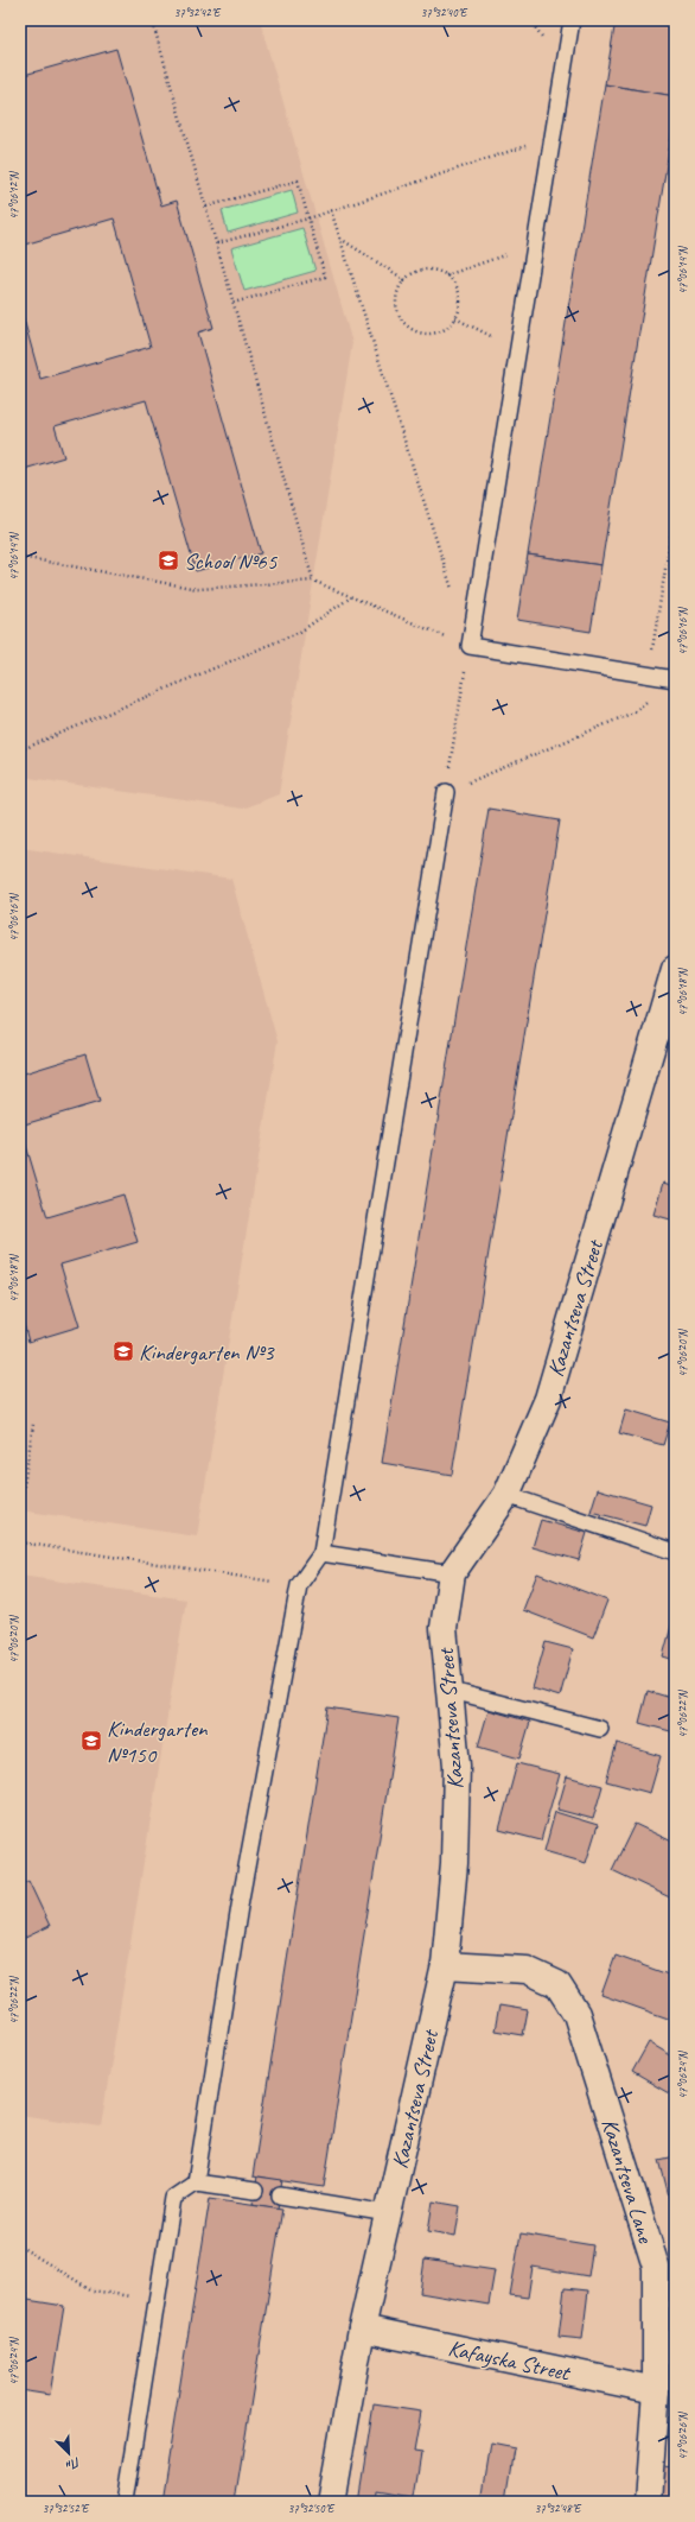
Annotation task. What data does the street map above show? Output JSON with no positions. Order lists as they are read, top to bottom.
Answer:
{
  "streets": {
    "street": ["Kazantseva Street", "Kazantseva Lane", "Kafayska Street"]
  },
  "crossings": [
    ["Kazantseva Street", "Kazantseva Lane"],
    ["Kazantseva Street", "Kafayska Street"],
    ["Kazantseva Lane", "Kafayska Street"]
  ],
  "places": {
    "school or university": ["School №65", "Kindergarten №3", "Kindergarten №150"]
  },
  "north": "bottom right",
  "coordinates": [
    "37°32'42\"E",
    "37°32'40\"E",
    "47°06'12\"N",
    "47°06'14\"N",
    "47°06'16\"N",
    "47°06'18\"N",
    "47°06'20\"N",
    "47°06'22\"N",
    "47°06'24\"N",
    "47°06'26\"N",
    "37°32'52\"E",
    "37°32'50\"E",
    "37°32'48\"E"
  ]
}
